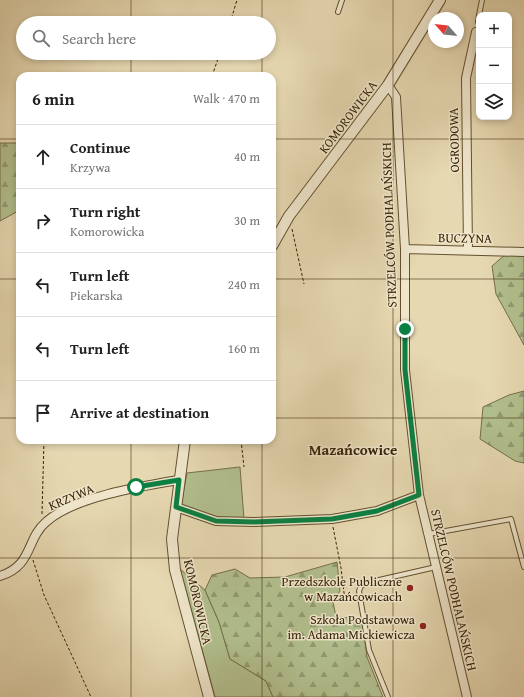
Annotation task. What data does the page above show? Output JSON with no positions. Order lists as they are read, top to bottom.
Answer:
{
  "streets": {
    "street": [
      "KOMOROWICKA",
      "OGRODOWA",
      "STRZELCÓW PODHALAŃSKICH",
      "BUCZYNA",
      "KRZYWA"
    ]
  },
  "crossings": [
    ["KOMOROWICKA", "STRZELCÓW PODHALAŃSKICH"],
    ["KOMOROWICKA", "KRZYWA"],
    ["OGRODOWA", "BUCZYNA"],
    ["STRZELCÓW PODHALAŃSKICH", "BUCZYNA"]
  ],
  "districts": ["Mazańcowice"],
  "places": ["Przedszkole Publiczne w Mazańcowicach", "Szkoła Podstawowa im. Adama Mickiewicza"],
  "north": "top left",
  "page": {
    "map_buttons": ["+", "−"],
    "search": "Search here",
    "heading": ["6 min", "Walk · 470 m"],
    "list": [
      ["Continue", "Krzywa", "40 m"],
      ["Turn right", "Komorowicka", "30 m"],
      ["Turn left", "Piekarska", "240 m"],
      ["Turn left", "160 m"],
      "Arrive at destination"
    ]
  }
}
